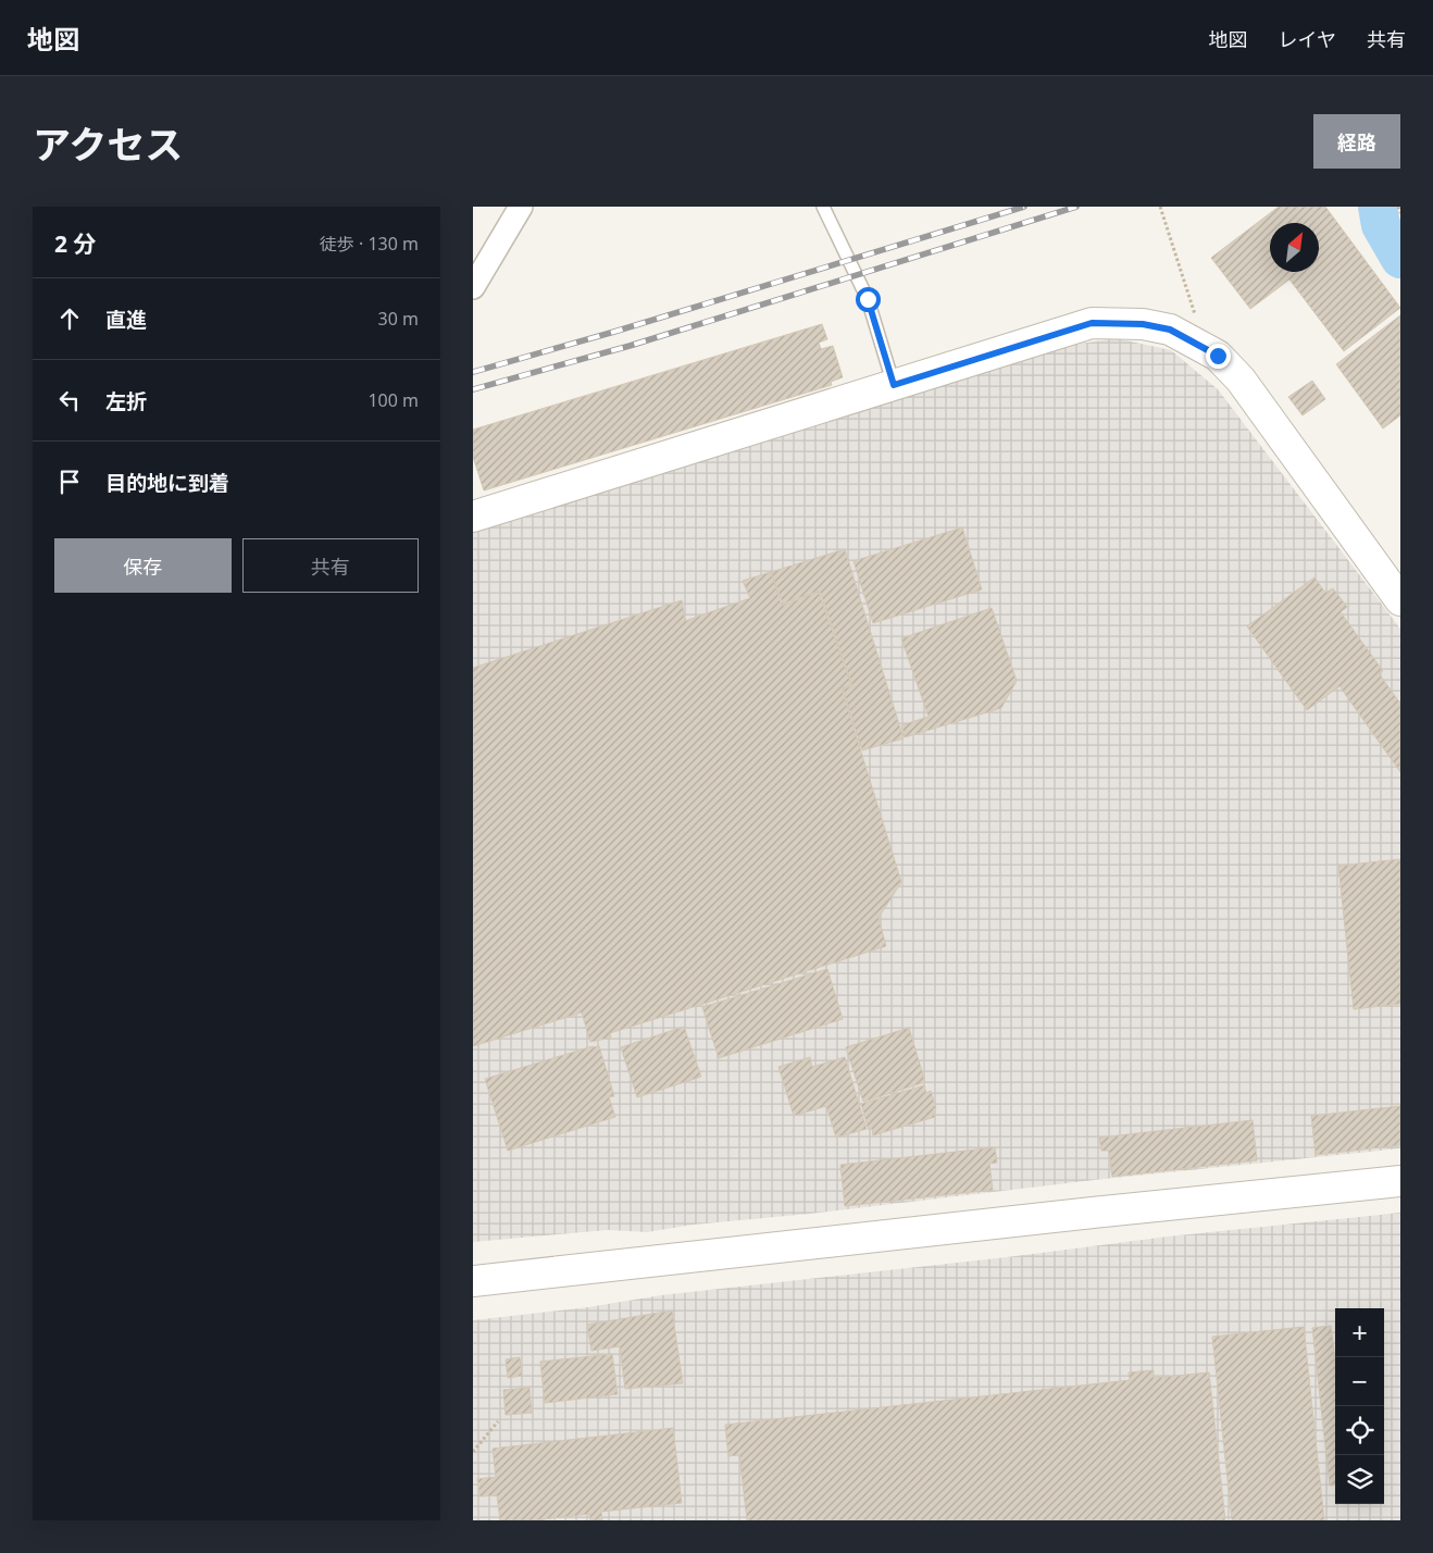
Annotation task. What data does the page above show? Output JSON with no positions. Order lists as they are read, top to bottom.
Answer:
{
  "north": "top right",
  "page": {
    "header": "地図",
    "nav": ["地図", "レイヤ", "共有"],
    "title": "アクセス",
    "buttons": [
      "経路",
      ["保存", "共有"]
    ],
    "heading": ["2 分", "徒歩 · 130 m"],
    "list": [
      ["直進", "30 m"],
      ["左折", "100 m"],
      "目的地に到着"
    ],
    "map_buttons": ["+", "−"]
  }
}
